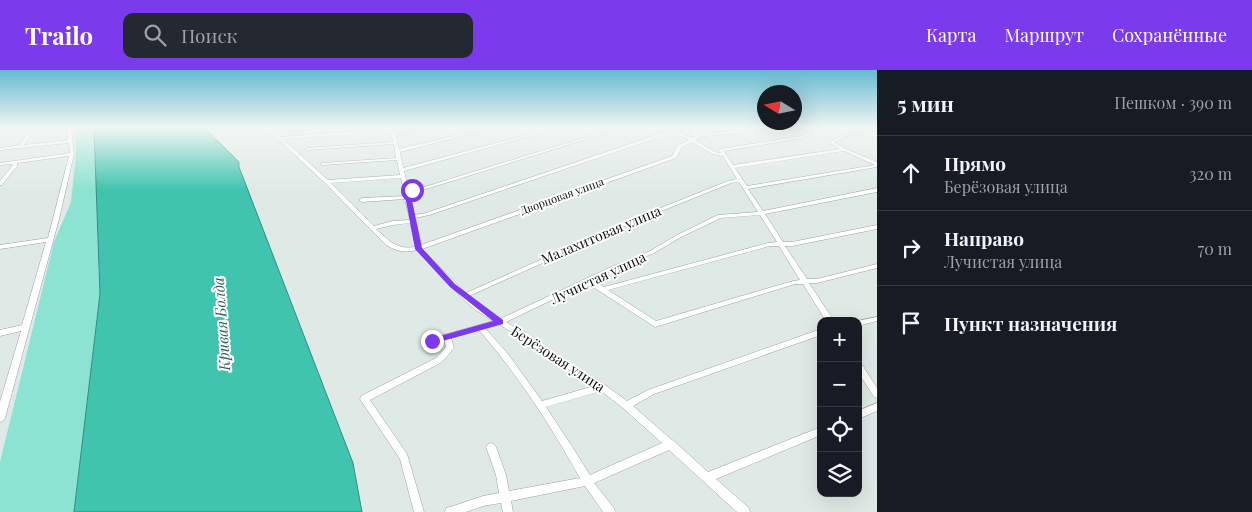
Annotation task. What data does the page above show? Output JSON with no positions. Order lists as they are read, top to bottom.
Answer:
{
  "streets": {
    "street": [
      "Дворцовая улица",
      "Малахитовая улица",
      "Лучистая улица",
      "Берёзовая улица"
    ]
  },
  "crossings": [
    ["Дворцовая улица", "Берёзовая улица"],
    ["Малахитовая улица", "Берёзовая улица"],
    ["Лучистая улица", "Берёзовая улица"]
  ],
  "water": ["Кривая Болда"],
  "north": "left",
  "page": {
    "header": "Trailo",
    "search": "Поиск",
    "nav": ["Карта", "Маршрут", "Сохранённые"],
    "heading": ["5 мин", "Пешком · 390 m"],
    "list": [
      ["Прямо", "Берёзовая улица", "320 m"],
      ["Направо", "Лучистая улица", "70 m"],
      "Пункт назначения"
    ],
    "map_buttons": ["+", "−"]
  }
}
